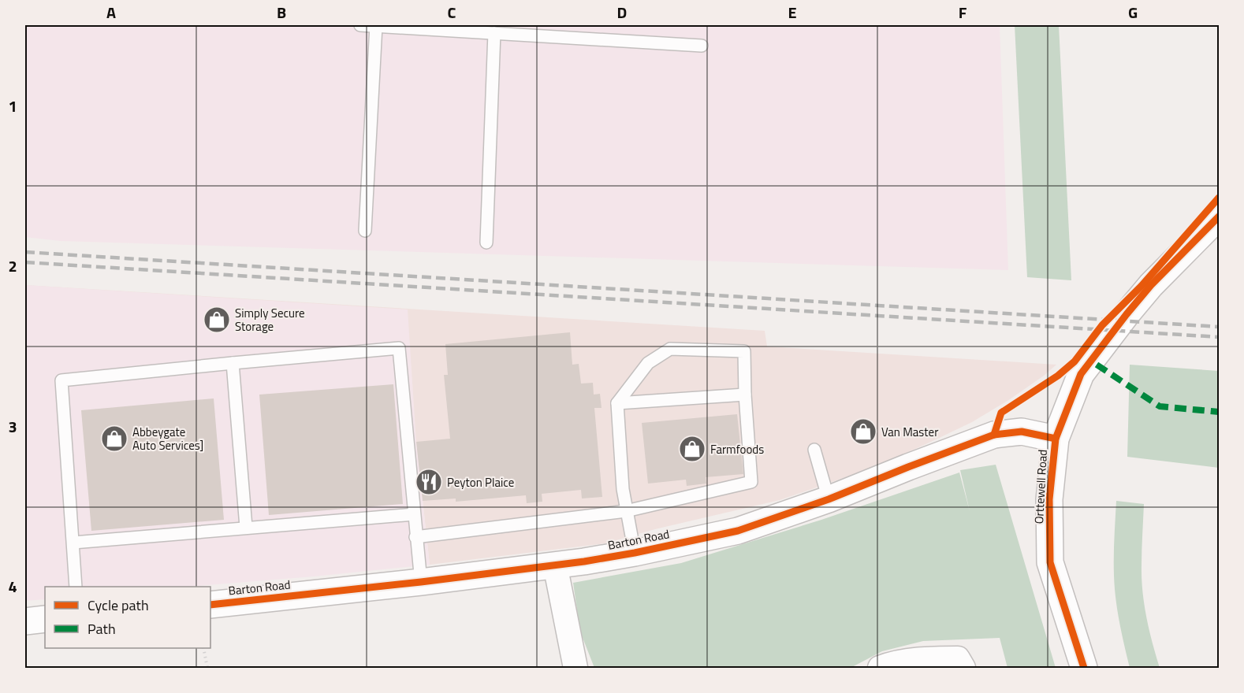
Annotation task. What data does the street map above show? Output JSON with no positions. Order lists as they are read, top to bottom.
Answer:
{
  "streets": {
    "street": ["Orttewell Road", "Barton Road"]
  },
  "crossings": [
    ["Orttewell Road", "Barton Road"]
  ],
  "places": {
    "shop": [
      "Simply Secure Storage",
      "Van Master",
      "Abbeygate Auto Services]",
      "Farmfoods"
    ],
    "restaurant": ["Peyton Plaice"]
  },
  "legend": ["Cycle path", "Path"],
  "grid": {
    "columns": [
      "A",
      "B",
      "C",
      "D",
      "E",
      "F",
      "G"
    ],
    "rows": [
      "1",
      "2",
      "3",
      "4"
    ]
  }
}
